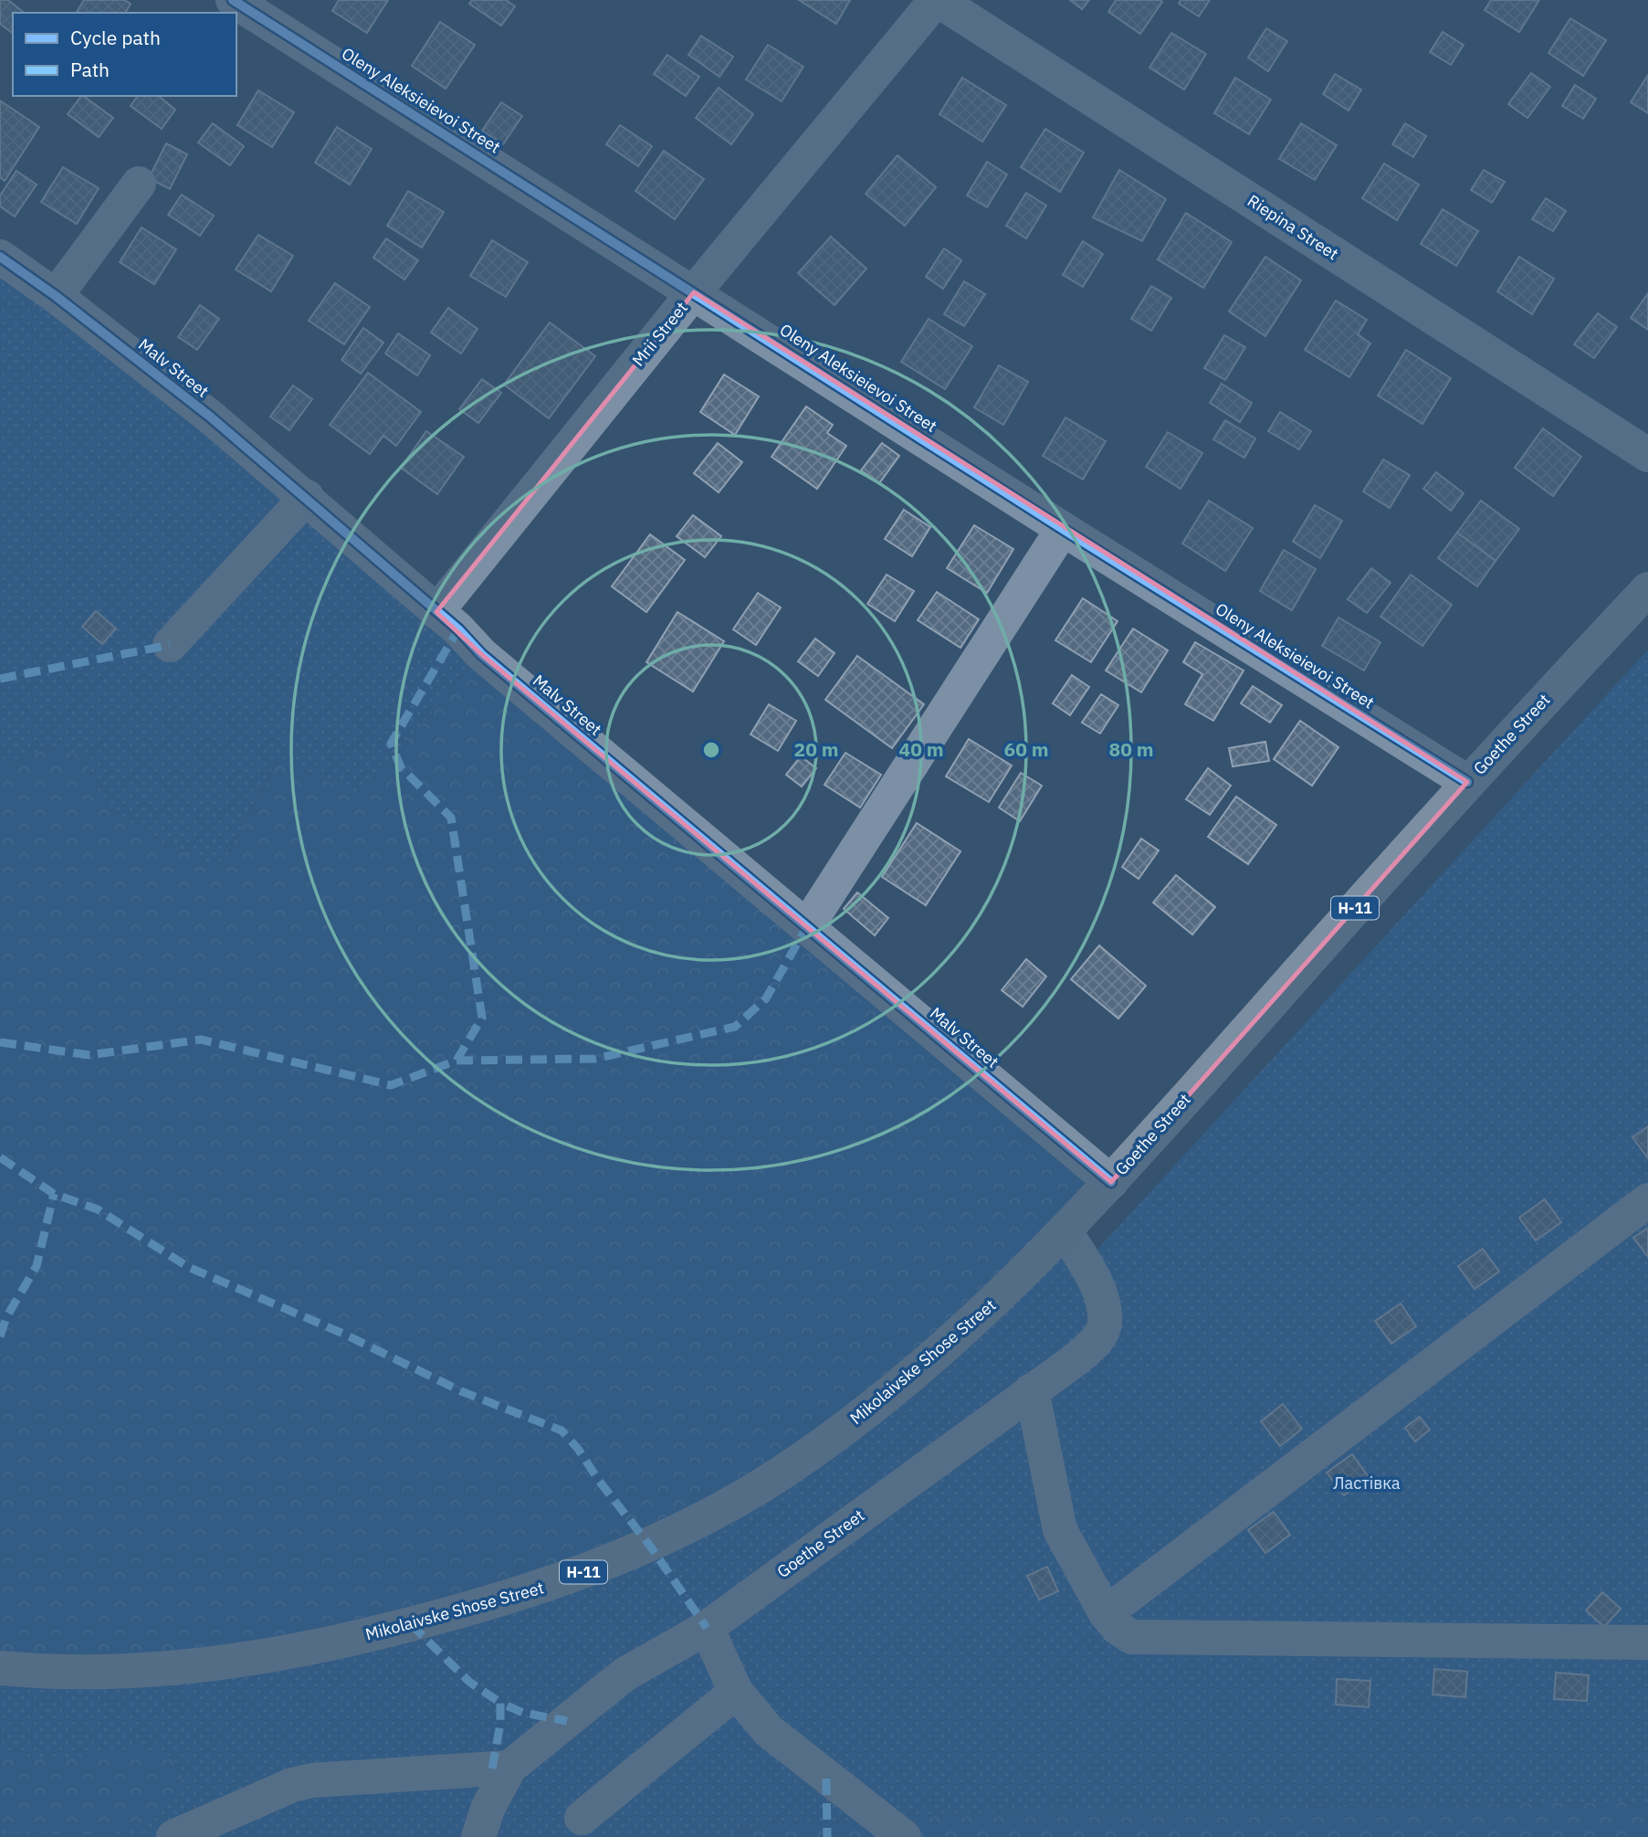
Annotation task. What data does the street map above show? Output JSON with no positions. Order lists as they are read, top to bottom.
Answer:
{
  "streets": {
    "main road": ["Goethe Street", "Н-11", "Mikolaivske Shose Street"],
    "street": [
      "Oleny Aleksieievoi Street",
      "Riepina Street",
      "Mrii Street",
      "Malv Street"
    ]
  },
  "crossings": [
    ["Oleny Aleksieievoi Street", "Mrii Street"],
    ["Oleny Aleksieievoi Street", "Goethe Street"],
    ["Riepina Street", "Mrii Street"],
    ["Mrii Street", "Malv Street"],
    ["Malv Street", "Goethe Street"],
    ["Goethe Street", "Mikolaivske Shose Street"]
  ],
  "parks": ["Ластівка"],
  "legend": ["Cycle path", "Path"],
  "rings": [
    "20 m",
    "40 m",
    "60 m",
    "80 m"
  ]
}
